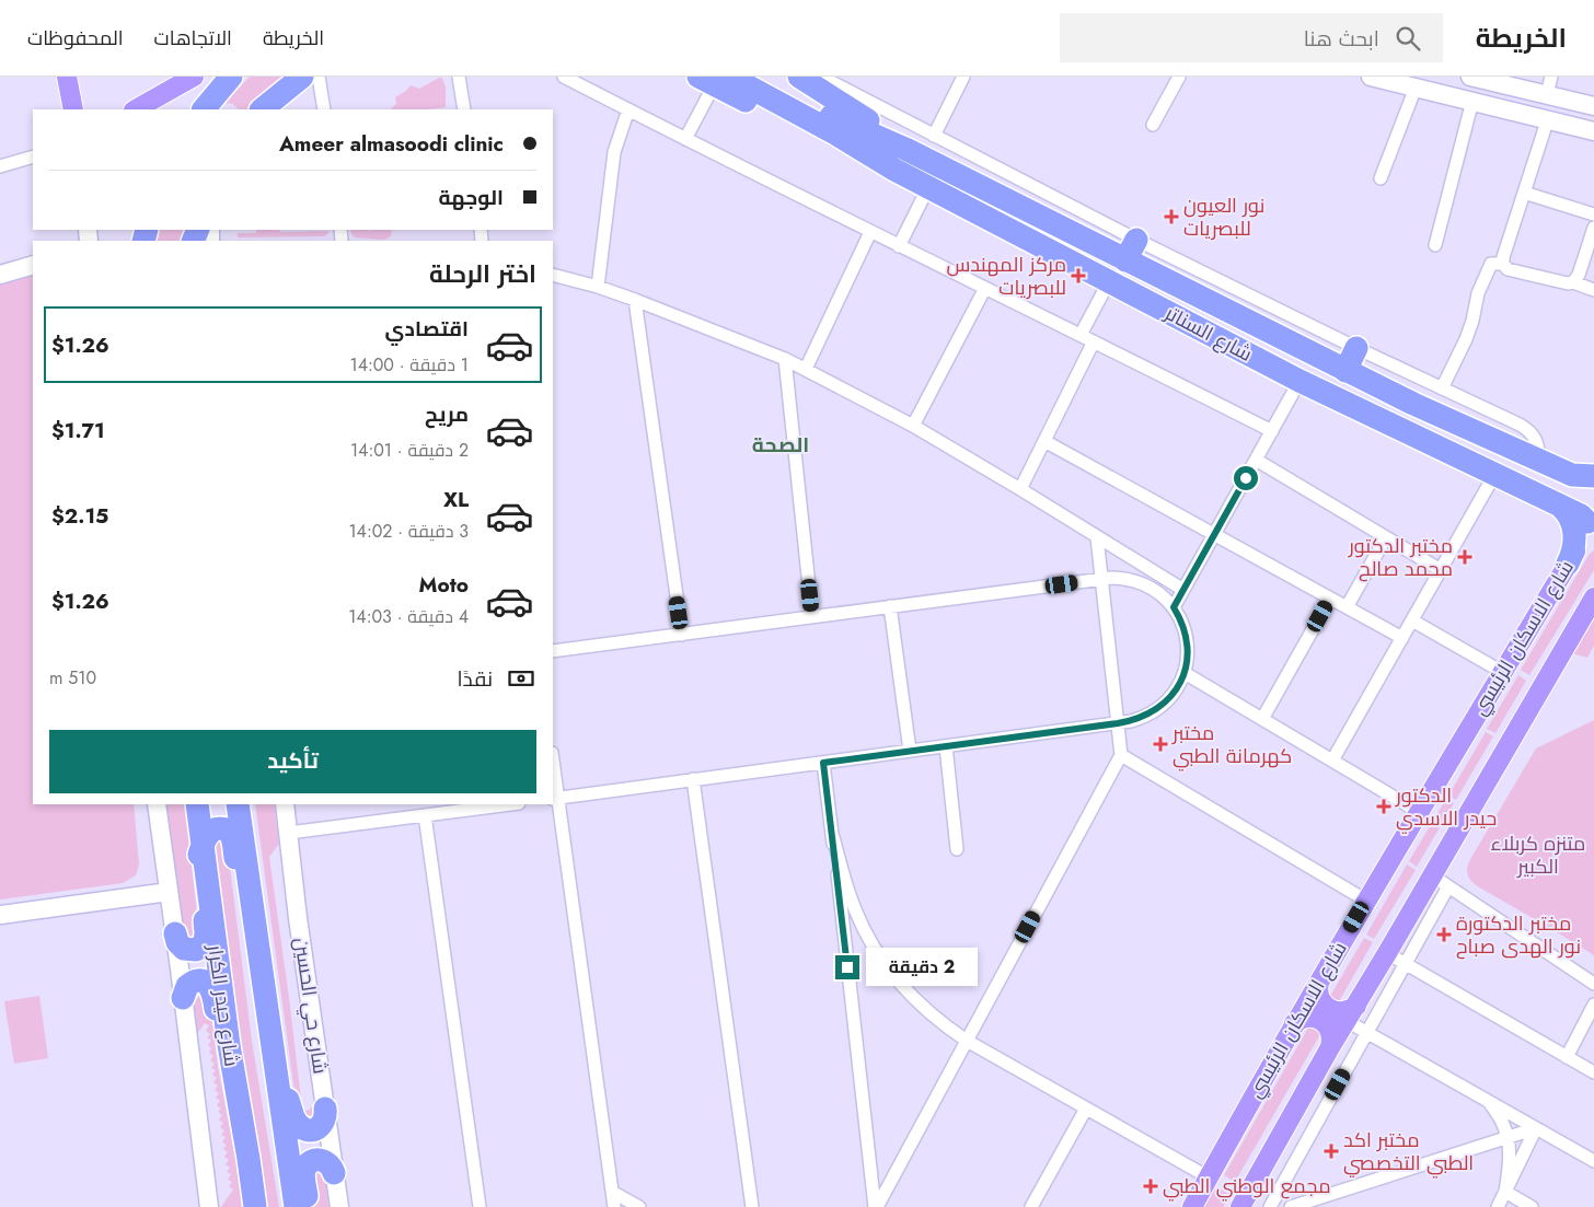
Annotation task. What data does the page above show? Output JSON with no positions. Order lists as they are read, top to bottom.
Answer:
{
  "streets": {
    "highway": ["شارع السناتر", "شارع حيدر الكرار"],
    "main road": ["شارع الاسكان الرئيسي", "شارع حي الحسين"]
  },
  "crossings": [
    ["شارع السناتر", "شارع الاسكان الرئيسي"]
  ],
  "districts": ["الصحة"],
  "parks": ["متنزه كربلاء الكبير"],
  "places": {
    "health": [
      "نور العيون للبصريات",
      "مركز المهندس للبصريات",
      "مختبر الدكتور محمد صالح",
      "مختبر كهرمانة الطبي",
      "الدكتور حيدر الاسدي",
      "مختبر الدكتورة نور الهدى صباح",
      "مختبر اكد الطبي التخصصي",
      "مجمع الوطني الطبي"
    ]
  },
  "page": {
    "header": "الخريطة",
    "search": "ابحث هنا",
    "nav": ["الخريطة", "الاتجاهات", "المحفوظات"],
    "banner": ["Ameer almasoodi clinic", "الوجهة"],
    "heading": "اختر الرحلة",
    "list": [
      {
        "name": "اقتصادي",
        "note": "1 دقيقة · 14:00",
        "value": "$1.26"
      },
      {
        "name": "مريح",
        "note": "2 دقيقة · 14:01",
        "value": "$1.71"
      },
      {
        "name": "XL",
        "note": "3 دقيقة · 14:02",
        "value": "$2.15"
      },
      {
        "name": "Moto",
        "note": "4 دقيقة · 14:03",
        "value": "$1.26"
      }
    ],
    "pay": ["نقدًا", "510 m"],
    "buttons": "تأكيد",
    "bubble": "2 دقيقة"
  }
}
